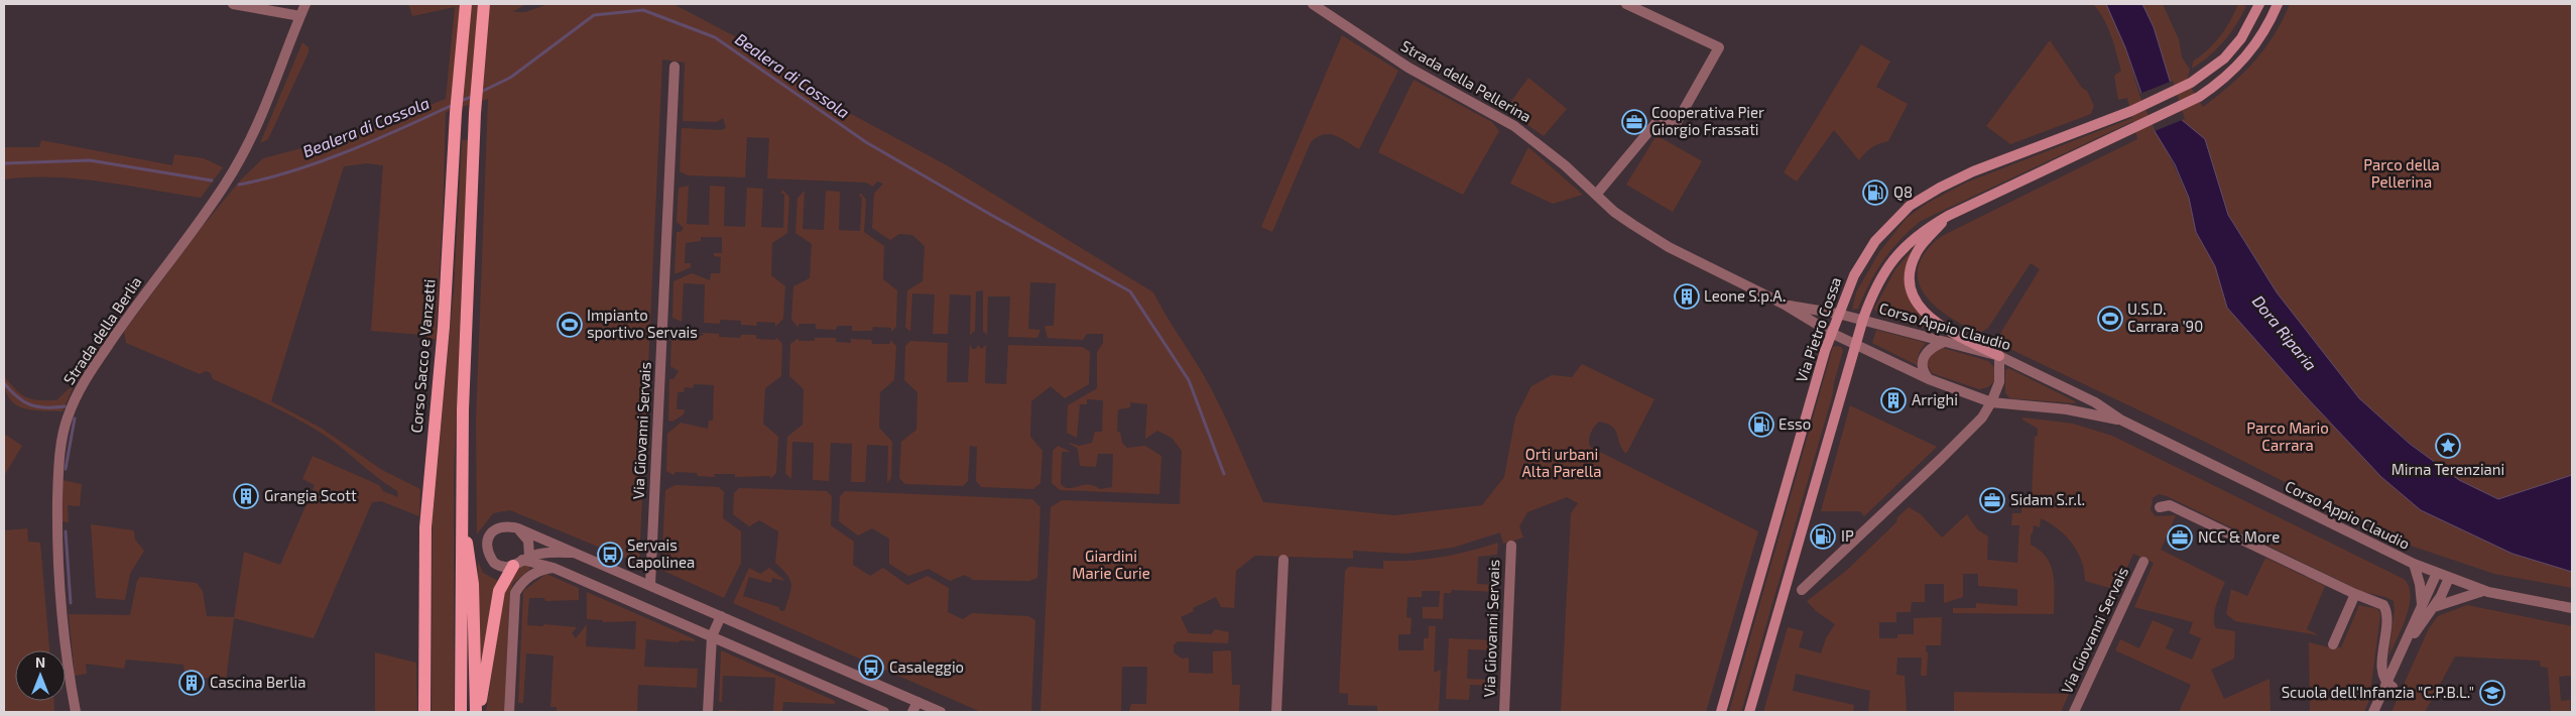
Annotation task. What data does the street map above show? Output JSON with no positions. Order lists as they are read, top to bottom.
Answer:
{
  "streets": {
    "main road": ["Via Pietro Cossa", "Corso Sacco e Vanzetti"],
    "street": [
      "Strada della Pellerina",
      "Corso Appio Claudio",
      "Strada della Berlia",
      "Via Giovanni Servais"
    ]
  },
  "crossings": [
    ["Strada della Pellerina", "Corso Appio Claudio"],
    ["Strada della Pellerina", "Via Pietro Cossa"],
    ["Corso Appio Claudio", "Via Pietro Cossa"]
  ],
  "water": ["Bealera di Cossola", "Dora Riparia"],
  "parks": [
    "Parco della Pellerina",
    "Parco Mario Carrara",
    "Orti urbani Alta Parella",
    "Giardini Marie Curie"
  ],
  "places": {
    "office": ["Cooperativa Pier Giorgio Frassati", "Sidam S.r.l.", "NCC & More"],
    "fuel station": ["Q8", "Esso", "IP"],
    "building": [
      "Leone S.p.A.",
      "Arrighi",
      "Grangia Scott",
      "Cascina Berlia"
    ],
    "sports": ["U.S.D. Carrara '90", "Impianto sportivo Servais"],
    "place": ["Mirna Terenziani"],
    "bus stop": ["Servais Capolinea", "Casaleggio"],
    "school or university": ["Scuola dell'Infanzia \"C.P.B.L.\""]
  },
  "north": "top"
}
